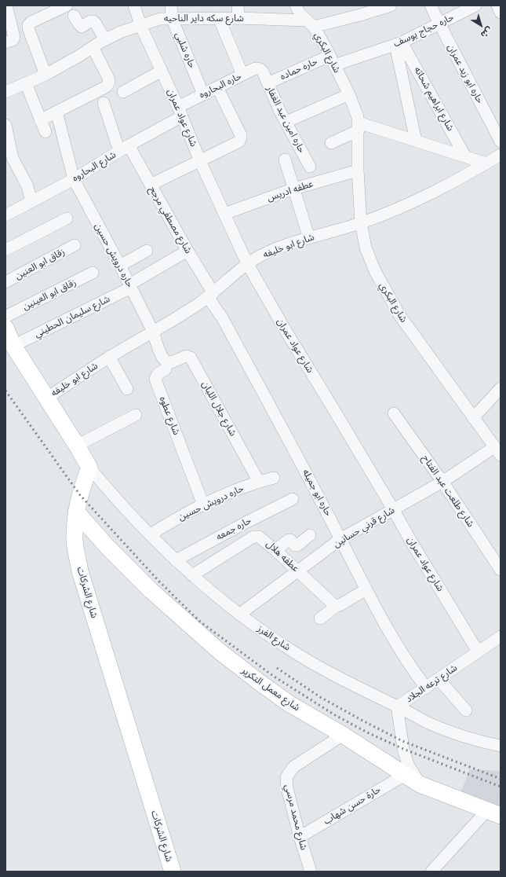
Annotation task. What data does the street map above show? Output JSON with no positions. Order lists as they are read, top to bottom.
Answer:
{
  "streets": {
    "main road": ["شارع الشركات", "شارع معمل التكرير"],
    "street": [
      "شارع سكه داير الناحيه",
      "حاره حجاج يوسف",
      "حاره شلبي",
      "شارع البكري",
      "حاره حماده",
      "حاره ابو زيد عمران",
      "حاره البحاروه",
      "شارع ابراهيم شحاته",
      "شارع عواد عمران",
      "حاره امين عبد الغفار",
      "شارع البحاروه",
      "عطفه ادريس",
      "شارع مصطفي مرجح",
      "شارع ابو خليفه",
      "حاره درويش حسين",
      "زقاق ابو العنين",
      "زقاق ابو العينين",
      "شارع سليمان الحطيني",
      "شارع جلال اللبان",
      "شارع عطوه",
      "شارع طلعت عبد الفتاح",
      "حاره ابو جميله",
      "شارع قرني حسانين",
      "حاره جمعه",
      "عطفه هلال",
      "شارع الفرز",
      "شارع ترعه الجلاد",
      "حارة حسن شهاب",
      "شارع محمد مرسي"
    ]
  },
  "crossings": [
    ["شارع سكه داير الناحيه", "حاره شلبي"],
    ["شارع سكه داير الناحيه", "شارع البكري"],
    ["شارع سكه داير الناحيه", "شارع عواد عمران"],
    ["حاره حجاج يوسف", "شارع البكري"],
    ["حاره حجاج يوسف", "حاره حماده"],
    ["حاره حجاج يوسف", "حاره ابو زيد عمران"],
    ["حاره حجاج يوسف", "شارع ابراهيم شحاته"],
    ["حاره شلبي", "حاره البحاروه"],
    ["شارع البكري", "حاره حماده"],
    ["شارع البكري", "عطفه ادريس"],
    ["شارع البكري", "شارع ابو خليفه"],
    ["شارع البكري", "شارع قرني حسانين"],
    ["حاره حماده", "حاره امين عبد الغفار"],
    ["حاره البحاروه", "شارع عواد عمران"],
    ["حاره البحاروه", "حاره امين عبد الغفار"],
    ["حاره البحاروه", "شارع البحاروه"],
    ["شارع عواد عمران", "شارع البحاروه"],
    ["شارع عواد عمران", "عطفه ادريس"],
    ["شارع عواد عمران", "شارع ابو خليفه"],
    ["شارع عواد عمران", "شارع قرني حسانين"],
    ["شارع عواد عمران", "شارع ترعه الجلاد"],
    ["شارع البحاروه", "شارع مصطفي مرجح"],
    ["شارع البحاروه", "حاره درويش حسين"],
    ["شارع مصطفي مرجح", "شارع ابو خليفه"],
    ["شارع مصطفي مرجح", "شارع سليمان الحطيني"],
    ["شارع مصطفي مرجح", "حاره ابو جميله"],
    ["شارع ابو خليفه", "حاره درويش حسين"],
    ["شارع ابو خليفه", "حاره ابو جميله"],
    ["حاره درويش حسين", "شارع سليمان الحطيني"],
    ["حاره درويش حسين", "شارع جلال اللبان"],
    ["حاره درويش حسين", "شارع عطوه"],
    ["حاره درويش حسين", "شارع الفرز"],
    ["شارع جلال اللبان", "شارع عطوه"],
    ["شارع طلعت عبد الفتاح", "شارع قرني حسانين"],
    ["حاره ابو جميله", "شارع قرني حسانين"],
    ["حاره ابو جميله", "شارع ترعه الجلاد"],
    ["شارع قرني حسانين", "عطفه هلال"],
    ["شارع قرني حسانين", "شارع الفرز"],
    ["حاره جمعه", "شارع الفرز"],
    ["عطفه هلال", "شارع الفرز"],
    ["شارع الشركات", "شارع الفرز"],
    ["شارع الشركات", "شارع معمل التكرير"],
    ["شارع الفرز", "شارع ترعه الجلاد"],
    ["شارع ترعه الجلاد", "شارع معمل التكرير"],
    ["شارع معمل التكرير", "حارة حسن شهاب"],
    ["شارع معمل التكرير", "شارع محمد مرسي"],
    ["حارة حسن شهاب", "شارع محمد مرسي"]
  ],
  "north": "bottom right"
}
